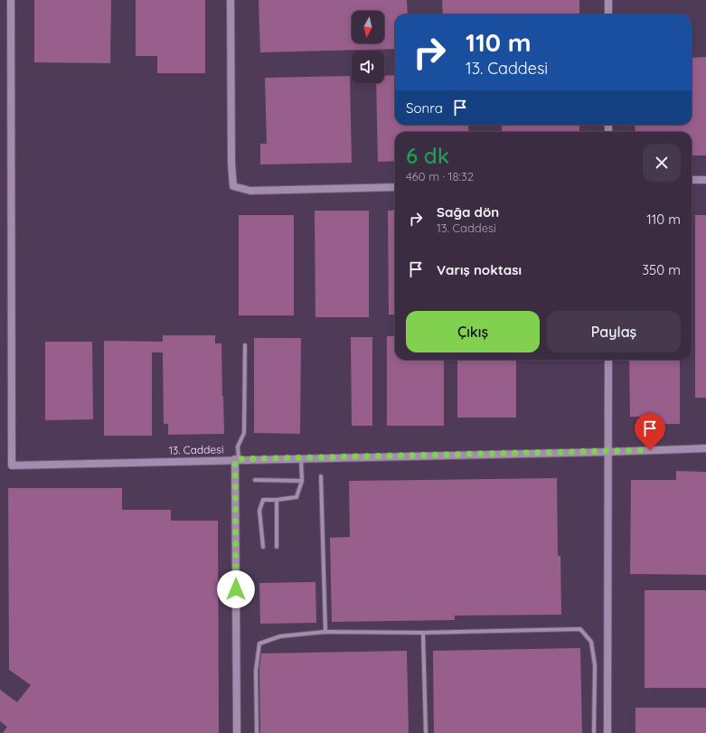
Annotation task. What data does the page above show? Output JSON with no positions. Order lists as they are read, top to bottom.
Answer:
{
  "streets": {
    "street": ["13. Caddesi"]
  },
  "north": "bottom",
  "page": {
    "turn": ["110 m", "13. Caddesi"],
    "then": "Sonra",
    "heading": ["6 dk", "460 m · 18:32"],
    "list": [
      {
        "name": "Sağa dön",
        "note": "13. Caddesi",
        "value": "110 m"
      },
      {
        "name": "Varış noktası",
        "value": "350 m"
      }
    ],
    "buttons": ["Çıkış", "Paylaş"]
  }
}
